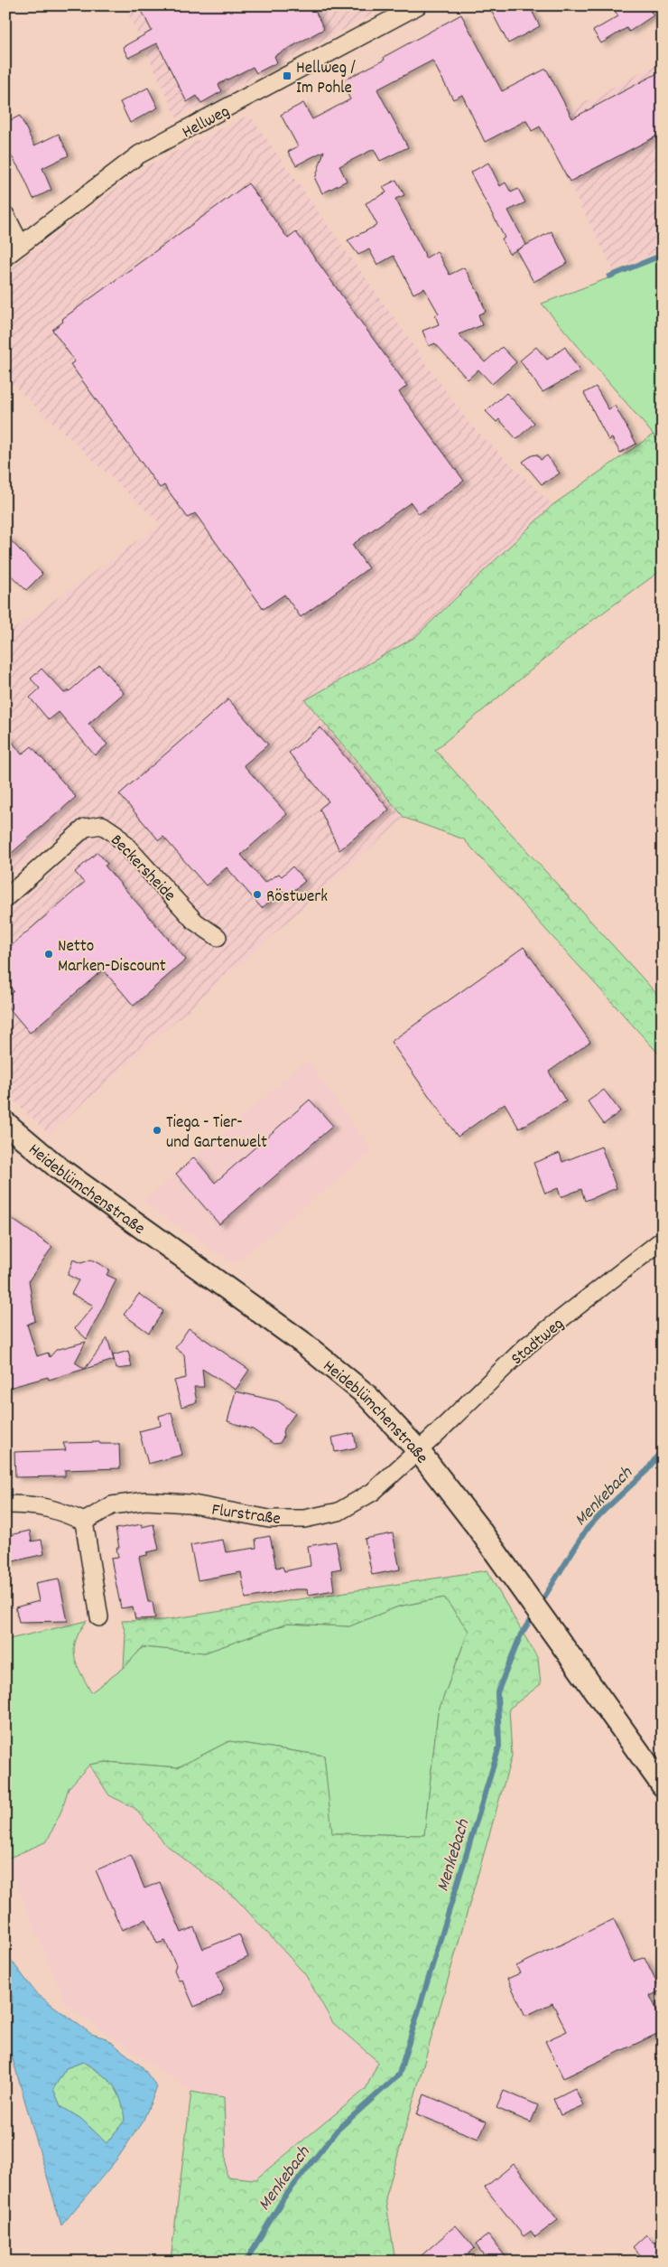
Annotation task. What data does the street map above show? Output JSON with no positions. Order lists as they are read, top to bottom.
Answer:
{
  "streets": {
    "street": [
      "Hellweg",
      "Beckersheide",
      "Heideblümchenstraße",
      "Stadtweg",
      "Flurstraße"
    ]
  },
  "crossings": [
    ["Heideblümchenstraße", "Stadtweg"],
    ["Heideblümchenstraße", "Flurstraße"],
    ["Stadtweg", "Flurstraße"]
  ],
  "water": ["Menkebach"],
  "places": {
    "transit": ["Hellweg / Im Pohle"],
    "other": ["Röstwerk", "Netto Marken-Discount", "Tiega - Tier- und Gartenwelt"]
  }
}
